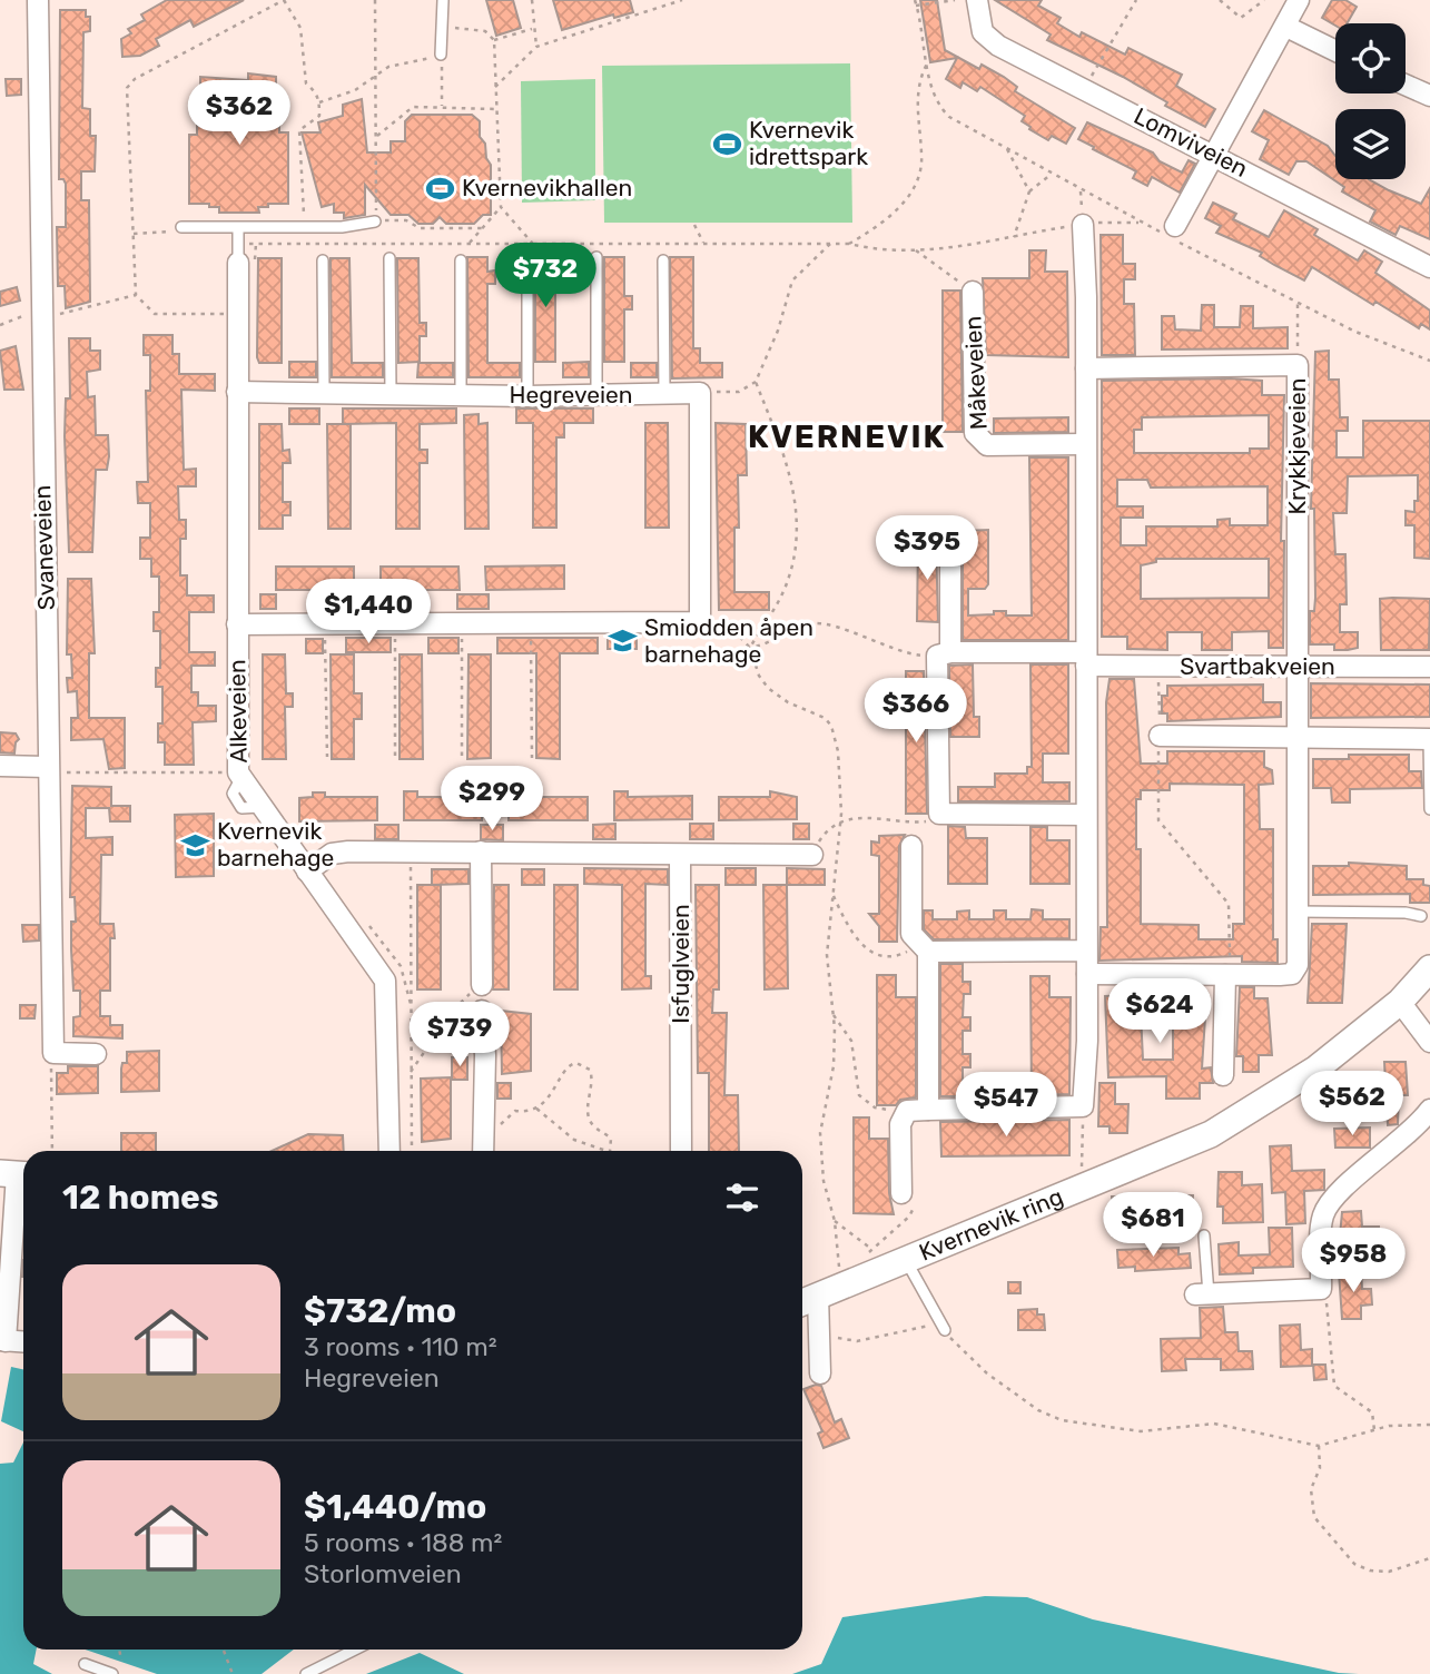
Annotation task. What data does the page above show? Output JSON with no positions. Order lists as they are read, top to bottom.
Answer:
{
  "streets": {
    "main road": ["Kvernevik ring"],
    "street": [
      "Lomviveien",
      "Måkeveien",
      "Hegreveien",
      "Krykkjeveien",
      "Svaneveien",
      "Svartbakveien",
      "Alkeveien",
      "Isfuglveien"
    ]
  },
  "crossings": [
    ["Hegreveien", "Alkeveien"],
    ["Krykkjeveien", "Svartbakveien"]
  ],
  "districts": ["KVERNEVIK"],
  "places": {
    "sports": ["Kvernevik idrettspark", "Kvernevikhallen"],
    "school or university": ["Smiodden åpen barnehage", "Kvernevik barnehage"]
  },
  "page": {
    "price": [
      "$362",
      "$732",
      "$395",
      "$1,440",
      "$366",
      "$299",
      "$624",
      "$739",
      "$562",
      "$547",
      "$681",
      "$958"
    ],
    "heading": "12 homes",
    "list": [
      {
        "name": "$732/mo",
        "note": "3 rooms · 110 m² · Hegreveien"
      },
      {
        "name": "$1,440/mo",
        "note": "5 rooms · 188 m² · Storlomveien"
      }
    ]
  }
}
